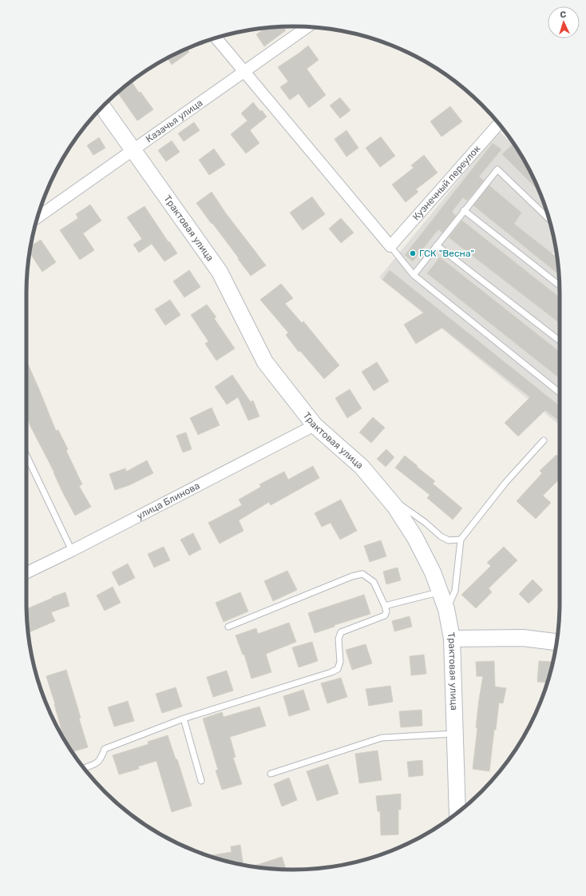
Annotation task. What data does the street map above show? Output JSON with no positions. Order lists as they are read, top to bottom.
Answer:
{
  "streets": {
    "street": [
      "Казачья улица",
      "Кузнечный переулок",
      "Трактовая улица",
      "улица Блинова"
    ]
  },
  "crossings": [
    ["Казачья улица", "Трактовая улица"],
    ["Трактовая улица", "улица Блинова"]
  ],
  "places": ["ГСК \"Весна\""],
  "north": "top"
}
